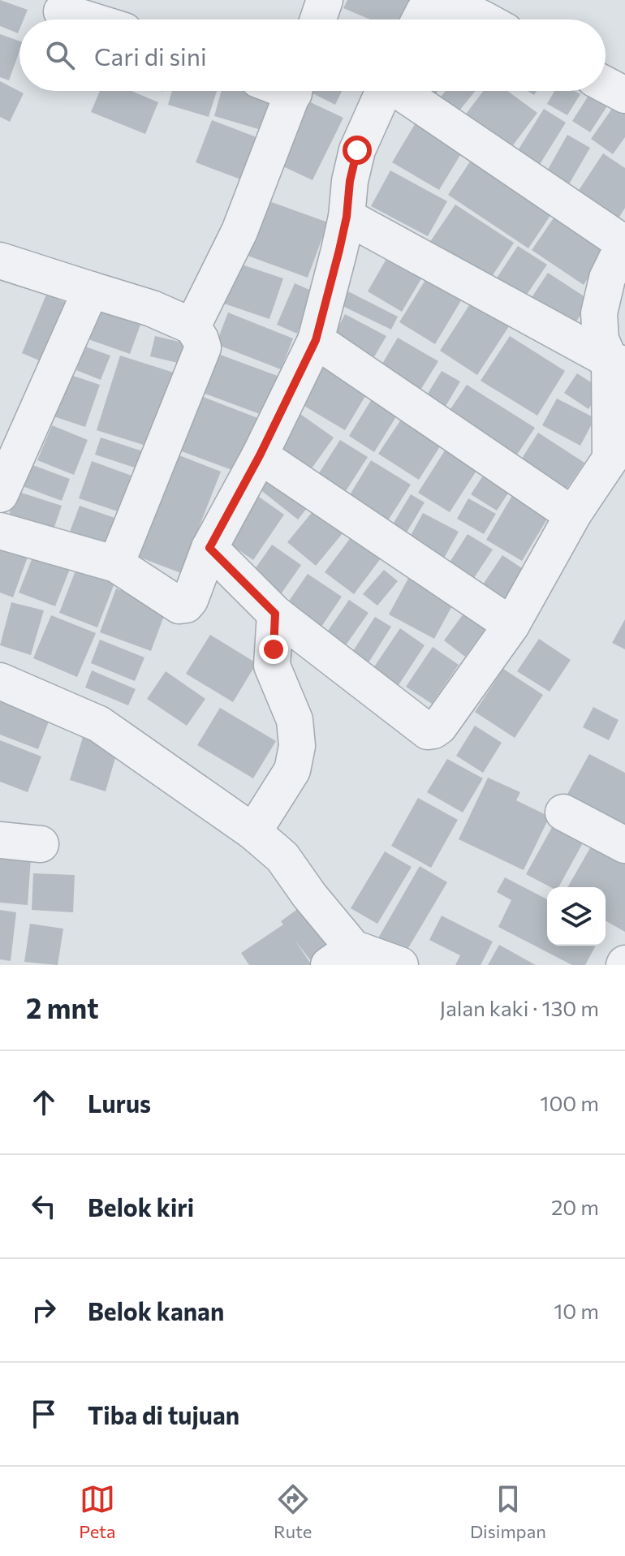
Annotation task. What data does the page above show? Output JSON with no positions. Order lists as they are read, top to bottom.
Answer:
{
  "page": {
    "search": "Cari di sini",
    "heading": ["2 mnt", "Jalan kaki · 130 m"],
    "list": [
      ["Lurus", "100 m"],
      ["Belok kiri", "20 m"],
      ["Belok kanan", "10 m"],
      "Tiba di tujuan"
    ],
    "nav": ["Peta", "Rute", "Disimpan"]
  }
}
